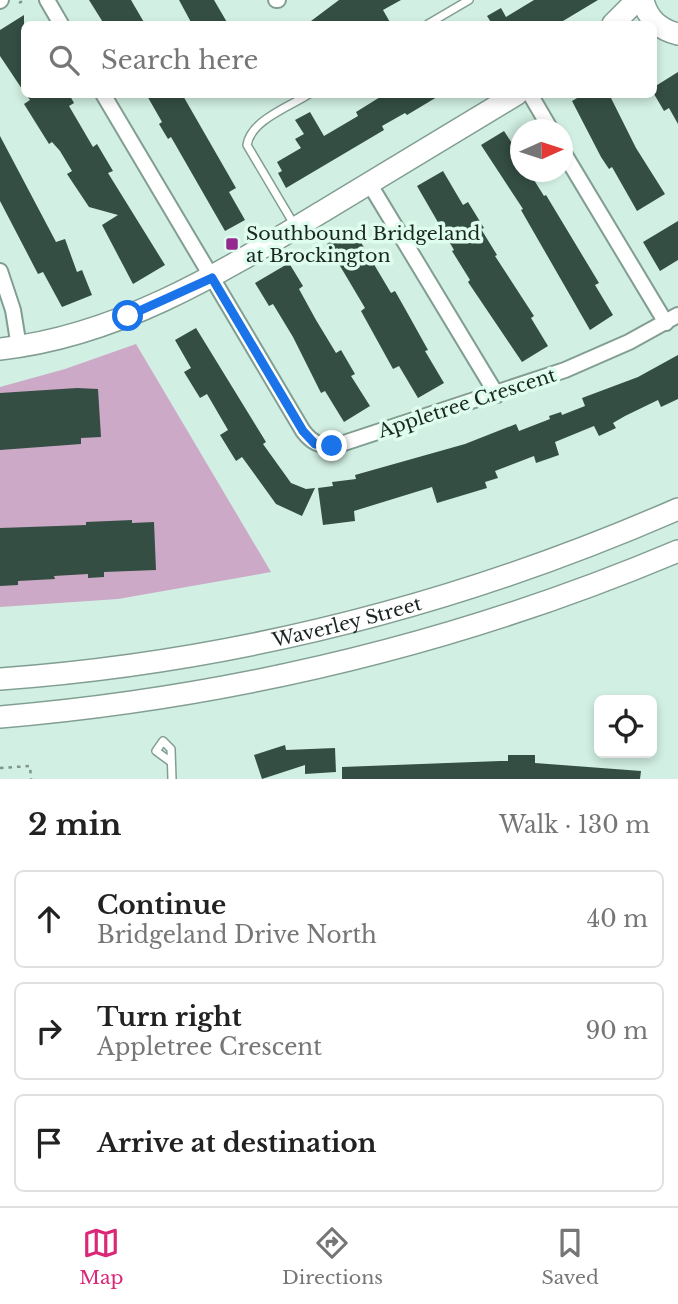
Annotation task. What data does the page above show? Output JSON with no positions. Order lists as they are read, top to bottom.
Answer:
{
  "streets": {
    "main road": ["Waverley Street"],
    "street": ["Appletree Crescent"]
  },
  "places": {
    "transit": ["Southbound Bridgeland at Brockington"]
  },
  "north": "right",
  "page": {
    "search": "Search here",
    "heading": ["2 min", "Walk · 130 m"],
    "list": [
      ["Continue", "Bridgeland Drive North", "40 m"],
      ["Turn right", "Appletree Crescent", "90 m"],
      "Arrive at destination"
    ],
    "nav": ["Map", "Directions", "Saved"]
  }
}
